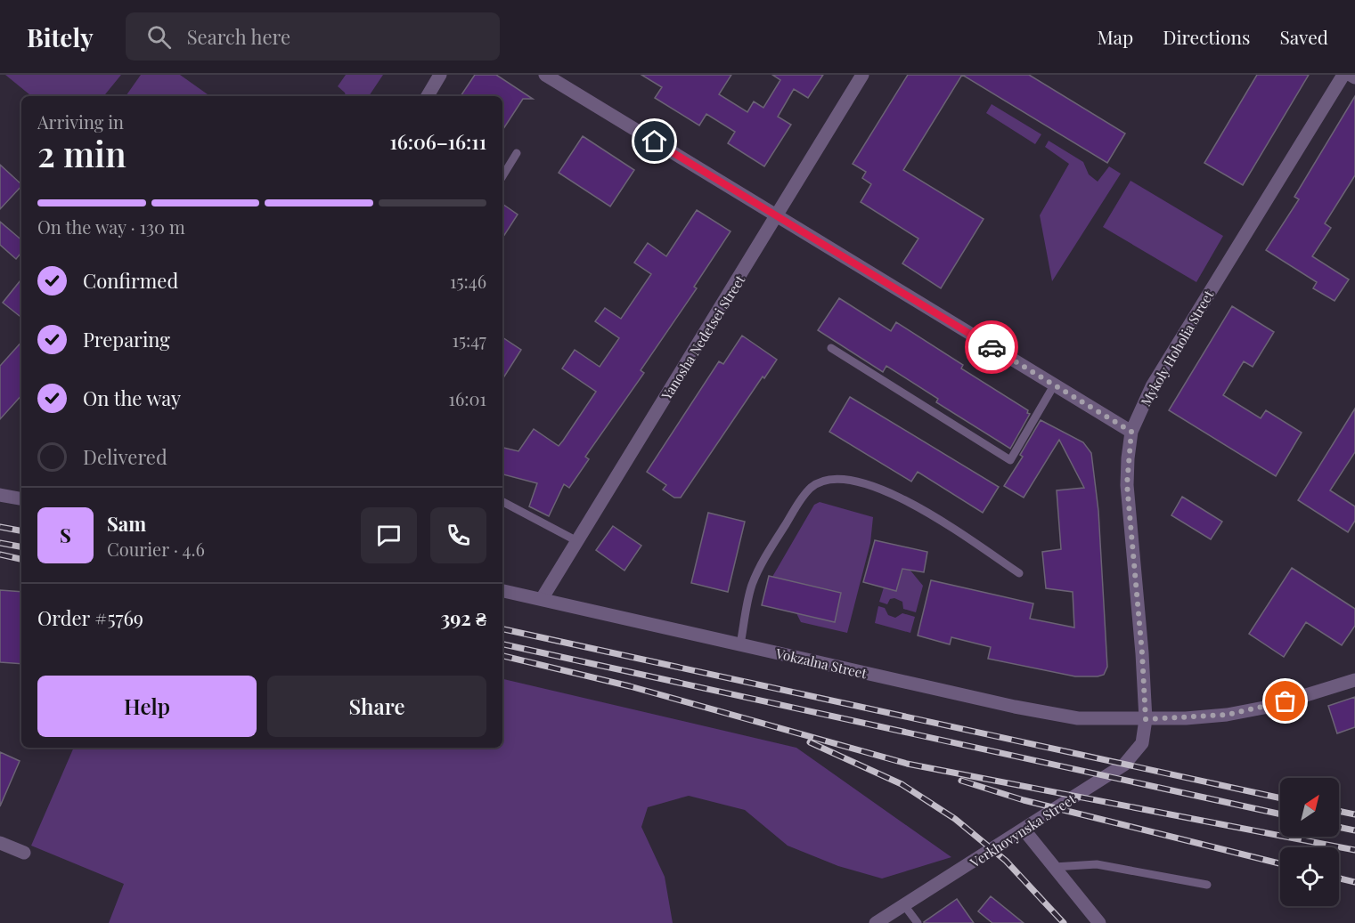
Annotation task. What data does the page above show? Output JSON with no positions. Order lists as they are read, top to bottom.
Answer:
{
  "streets": {
    "street": [
      "Yanosha Nedetsei Street",
      "Mykoly Hoholia Street",
      "Vokzalna Street",
      "Verkhovynska Street"
    ]
  },
  "crossings": [
    ["Yanosha Nedetsei Street", "Vokzalna Street"],
    ["Mykoly Hoholia Street", "Vokzalna Street"],
    ["Mykoly Hoholia Street", "Verkhovynska Street"],
    ["Vokzalna Street", "Verkhovynska Street"]
  ],
  "north": "top right",
  "page": {
    "header": "Bitely",
    "search": "Search here",
    "nav": ["Map", "Directions", "Saved"],
    "heading": ["2 min", "Arriving in", "16:06–16:11"],
    "panel": [
      "Sam",
      "Courier · 4.6",
      "Order #5769",
      "392 ₴"
    ],
    "bar": "On the way · 130 m",
    "list": [
      ["Confirmed", "15:46"],
      ["Preparing", "15:47"],
      ["On the way", "16:01"],
      "Delivered"
    ],
    "round": "S",
    "buttons": ["Help", "Share"]
  }
}
